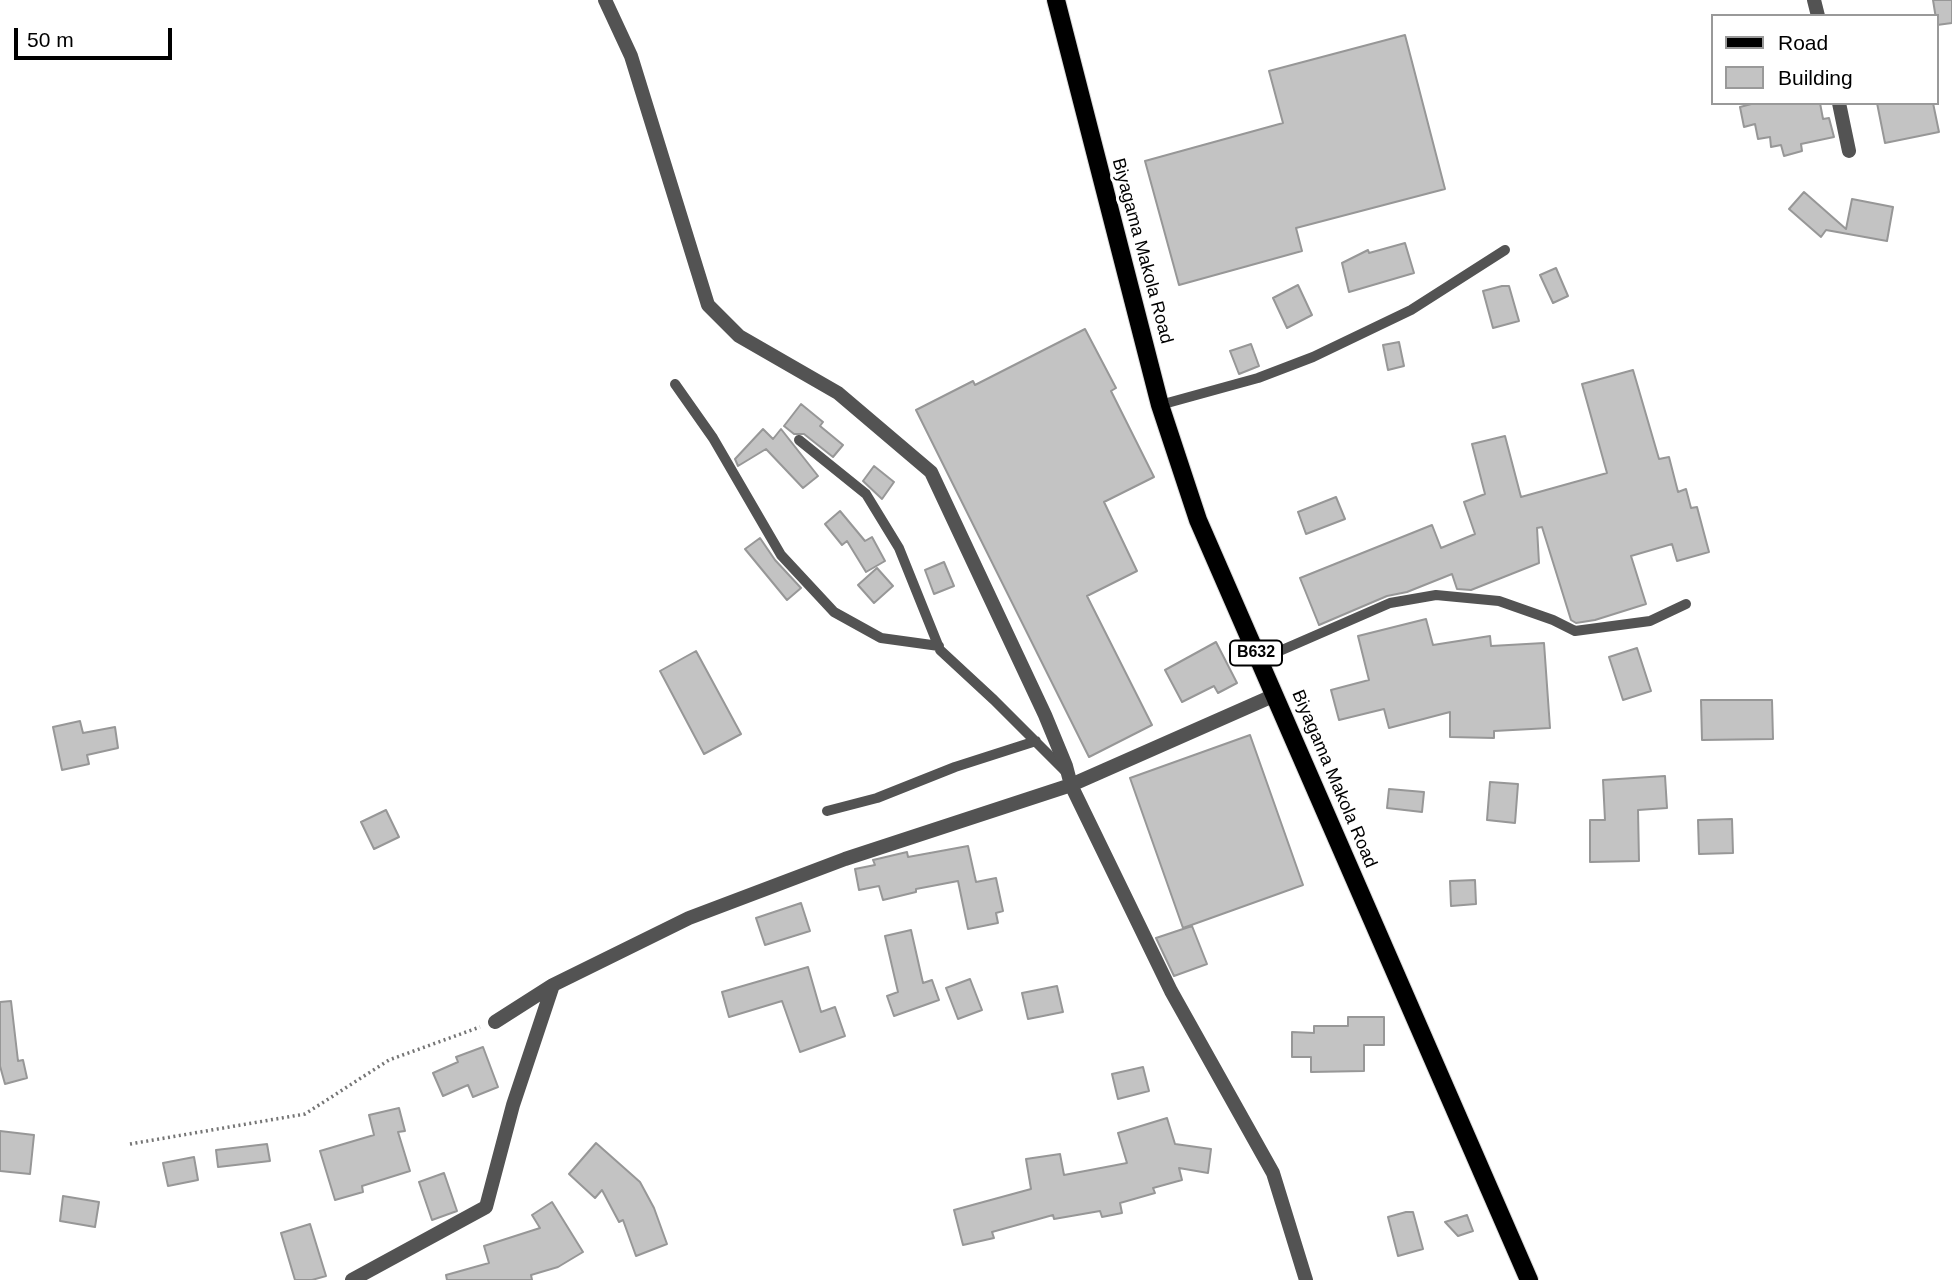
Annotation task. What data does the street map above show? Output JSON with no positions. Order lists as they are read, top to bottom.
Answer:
{
  "streets": {
    "main road": ["Biyagama Makola Road", "B632"]
  },
  "legend": ["Road", "Building"],
  "scale_bar": "50 m"
}
